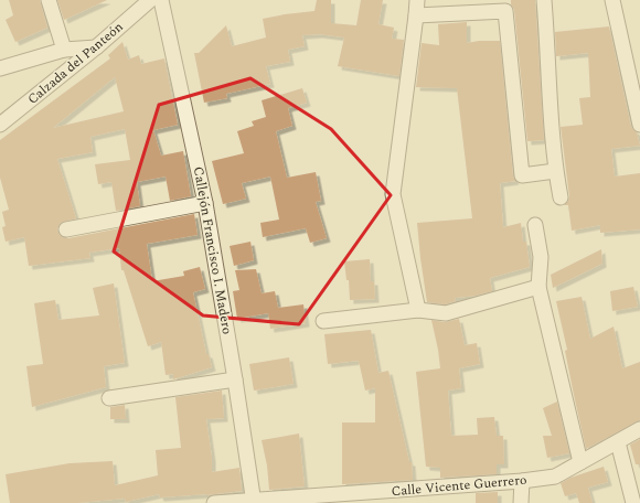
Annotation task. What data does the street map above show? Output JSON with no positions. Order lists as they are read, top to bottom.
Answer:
{
  "streets": {
    "street": ["Calzada del Panteón", "Callejón Francisco I. Madero", "Calle Vicente Guerrero"]
  },
  "crossings": [
    ["Callejón Francisco I. Madero", "Calle Vicente Guerrero"]
  ]
}
